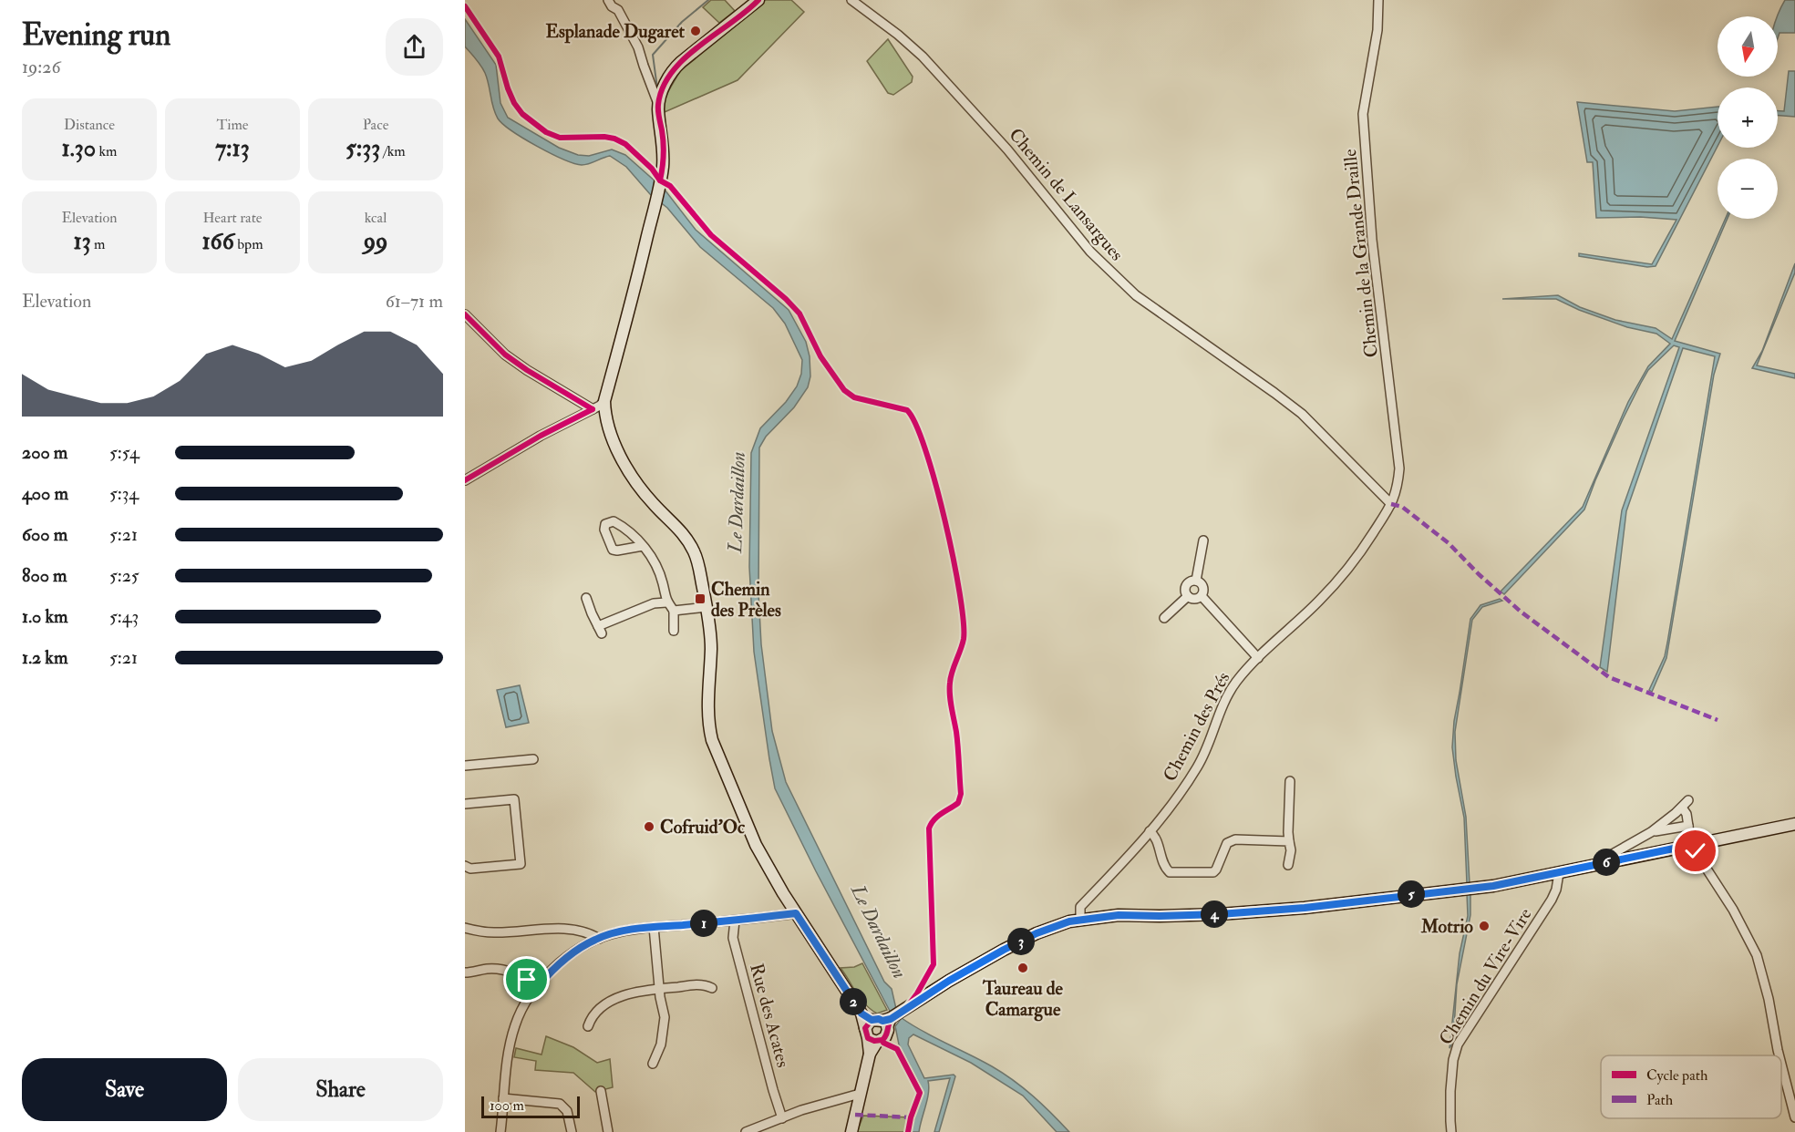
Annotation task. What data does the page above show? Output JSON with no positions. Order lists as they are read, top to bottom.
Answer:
{
  "streets": {
    "street": [
      "Chemin de Lansargues",
      "Chemin de la Grande Draille",
      "Chemin des Prés",
      "Chemin du Vire-Vire",
      "Rue des Acates"
    ]
  },
  "crossings": [
    ["Chemin de Lansargues", "Chemin de la Grande Draille"],
    ["Chemin de Lansargues", "Chemin des Prés"],
    ["Chemin de la Grande Draille", "Chemin des Prés"]
  ],
  "water": ["Le Dardaillon"],
  "places": {
    "other": [
      "Esplanade Dugaret",
      "Cofruid’Oc",
      "Motrio",
      "Taureau de Camargue"
    ],
    "transit": ["Chemin des Prèles"]
  },
  "legend": ["Cycle path", "Path"],
  "scale_bar": "100 m",
  "north": "bottom",
  "page": {
    "heading": ["Evening run", "19:26"],
    "map_buttons": ["+", "−"],
    "stats": [
      ["Distance", "1.30 km"],
      ["Time", "7:13"],
      ["Pace", "5:33 /km"],
      ["Elevation", "13 m"],
      ["Heart rate", "166 bpm"],
      ["kcal", "99"]
    ],
    "chart": ["Elevation", "61–71 m"],
    "list": [
      {
        "name": "200 m",
        "note": "5:54"
      },
      {
        "name": "400 m",
        "note": "5:34"
      },
      {
        "name": "600 m",
        "note": "5:21"
      },
      {
        "name": "800 m",
        "note": "5:25"
      },
      {
        "name": "1.0 km",
        "note": "5:43"
      },
      {
        "name": "1.2 km",
        "note": "5:21"
      }
    ],
    "pins": [
      "6",
      "5",
      "4",
      "1",
      "3",
      "2"
    ],
    "buttons": ["Save", "Share"],
    "scale": "100 m"
  }
}
